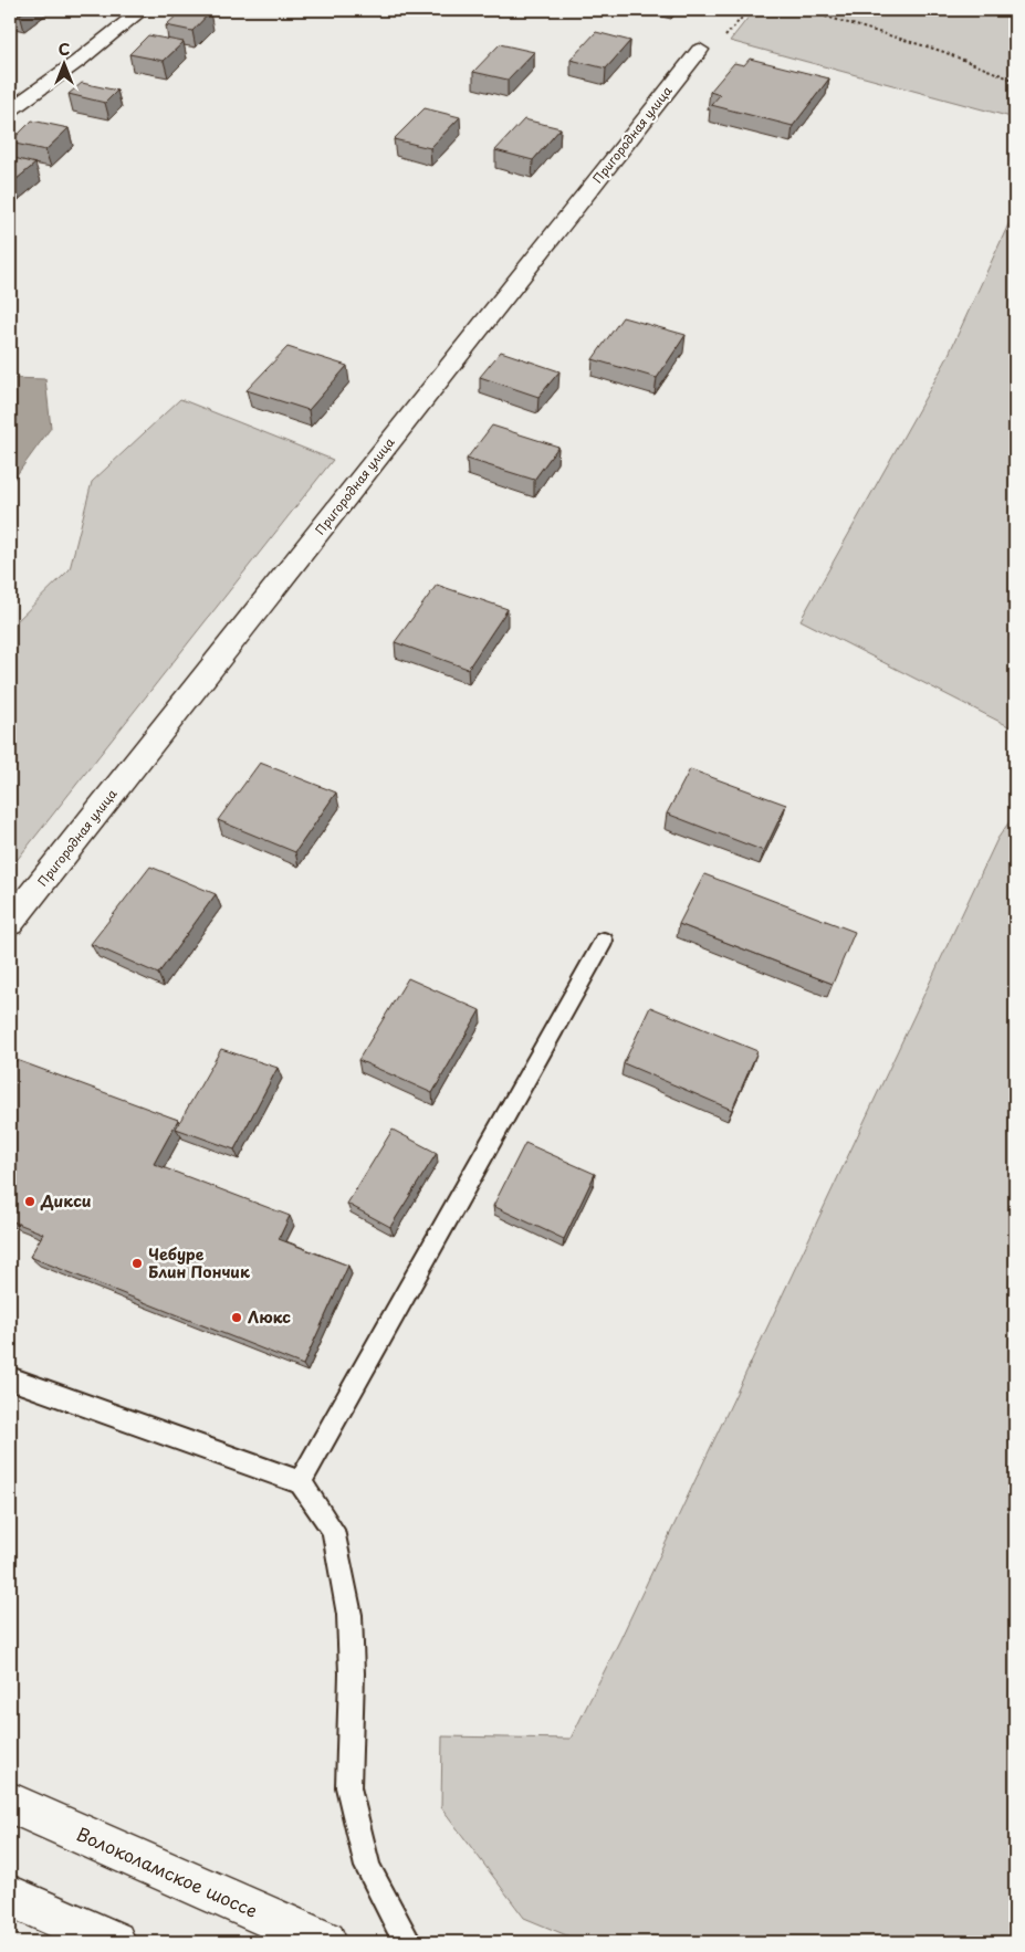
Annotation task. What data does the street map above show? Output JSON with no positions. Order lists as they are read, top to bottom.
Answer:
{
  "streets": {
    "street": ["Пригородная улица", "Волоколамское шоссе"]
  },
  "places": ["Дикси", "Чебуре Блин Пончик", "Люкс"],
  "north": "top"
}
